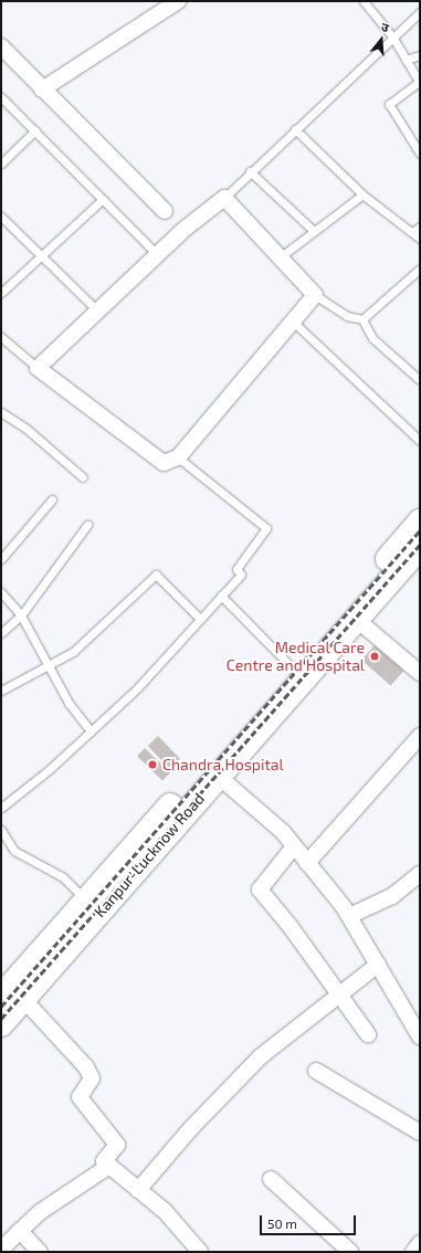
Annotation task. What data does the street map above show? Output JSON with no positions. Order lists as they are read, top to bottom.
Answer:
{
  "streets": {
    "main road": ["Kanpur-Lucknow Road"]
  },
  "places": ["Medical Care Centre and Hospital", "Chandra Hospital"],
  "scale_bar": "50 m",
  "north": "top"
}
